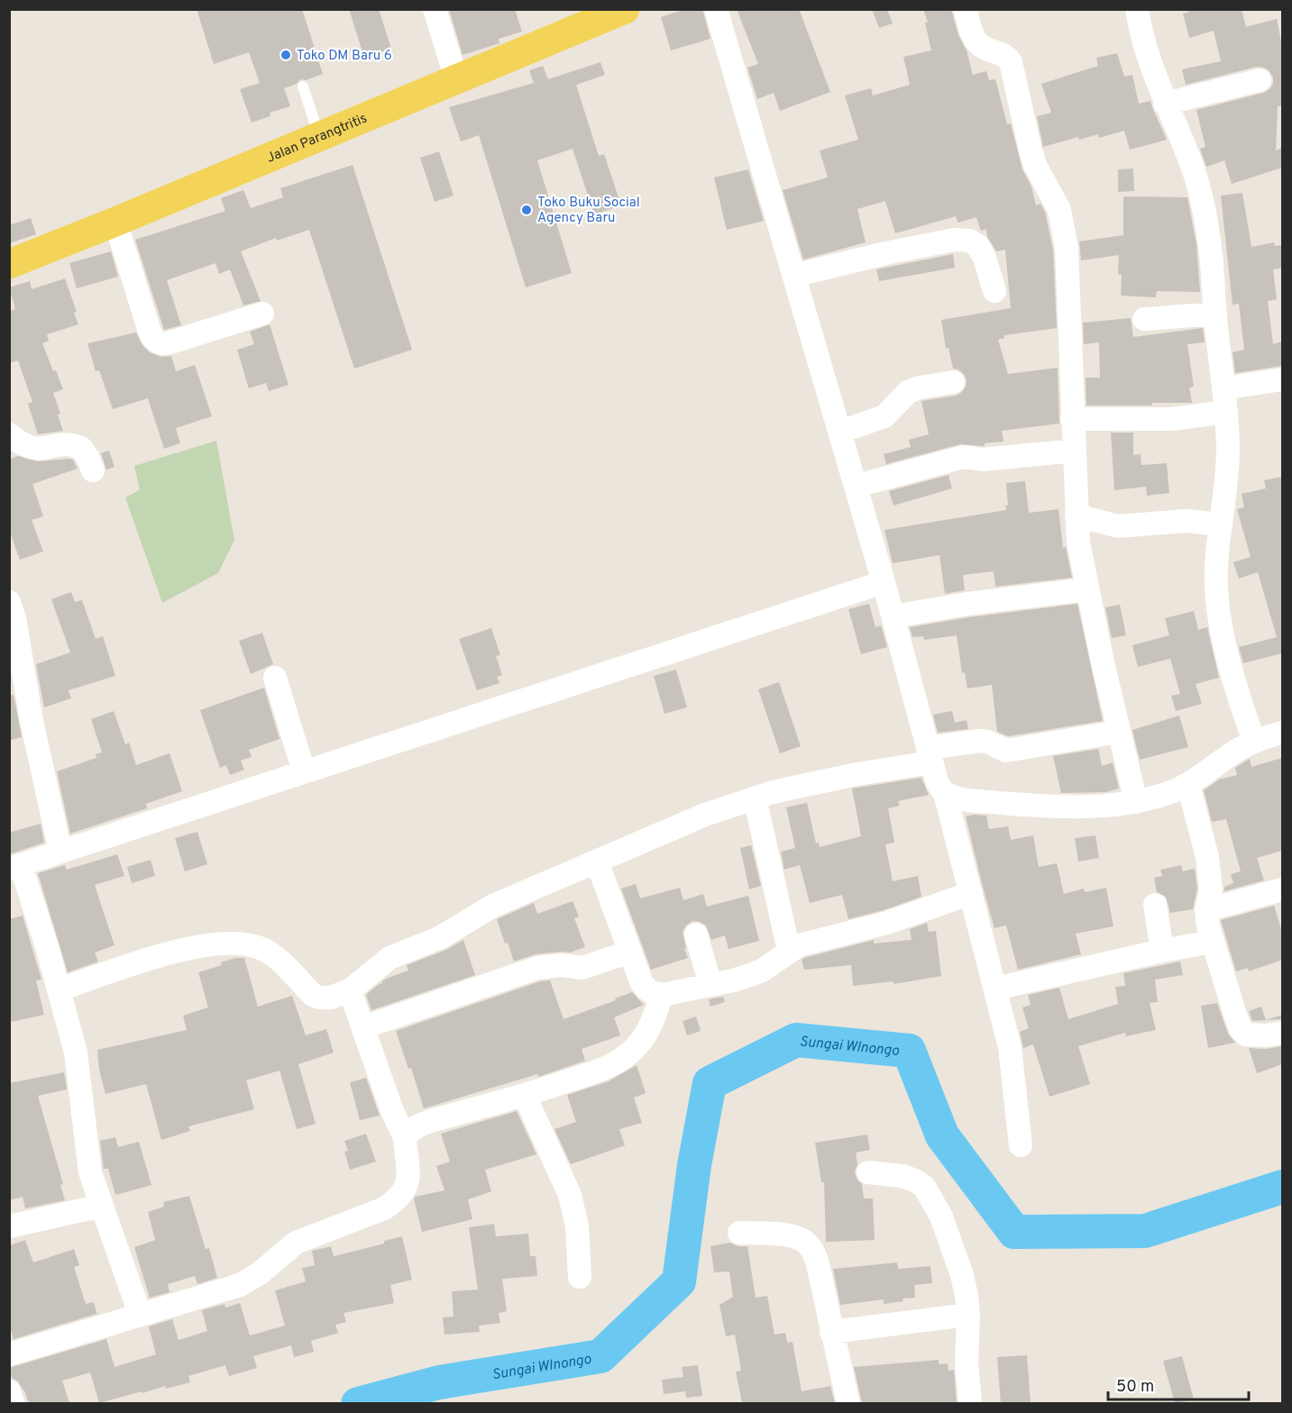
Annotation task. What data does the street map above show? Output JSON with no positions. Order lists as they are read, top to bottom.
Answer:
{
  "streets": {
    "main road": ["Jalan Parangtritis"]
  },
  "water": ["Sungai WInongo"],
  "places": ["Toko DM Baru 6", "Toko Buku Social Agency Baru"],
  "scale_bar": "50 m"
}
